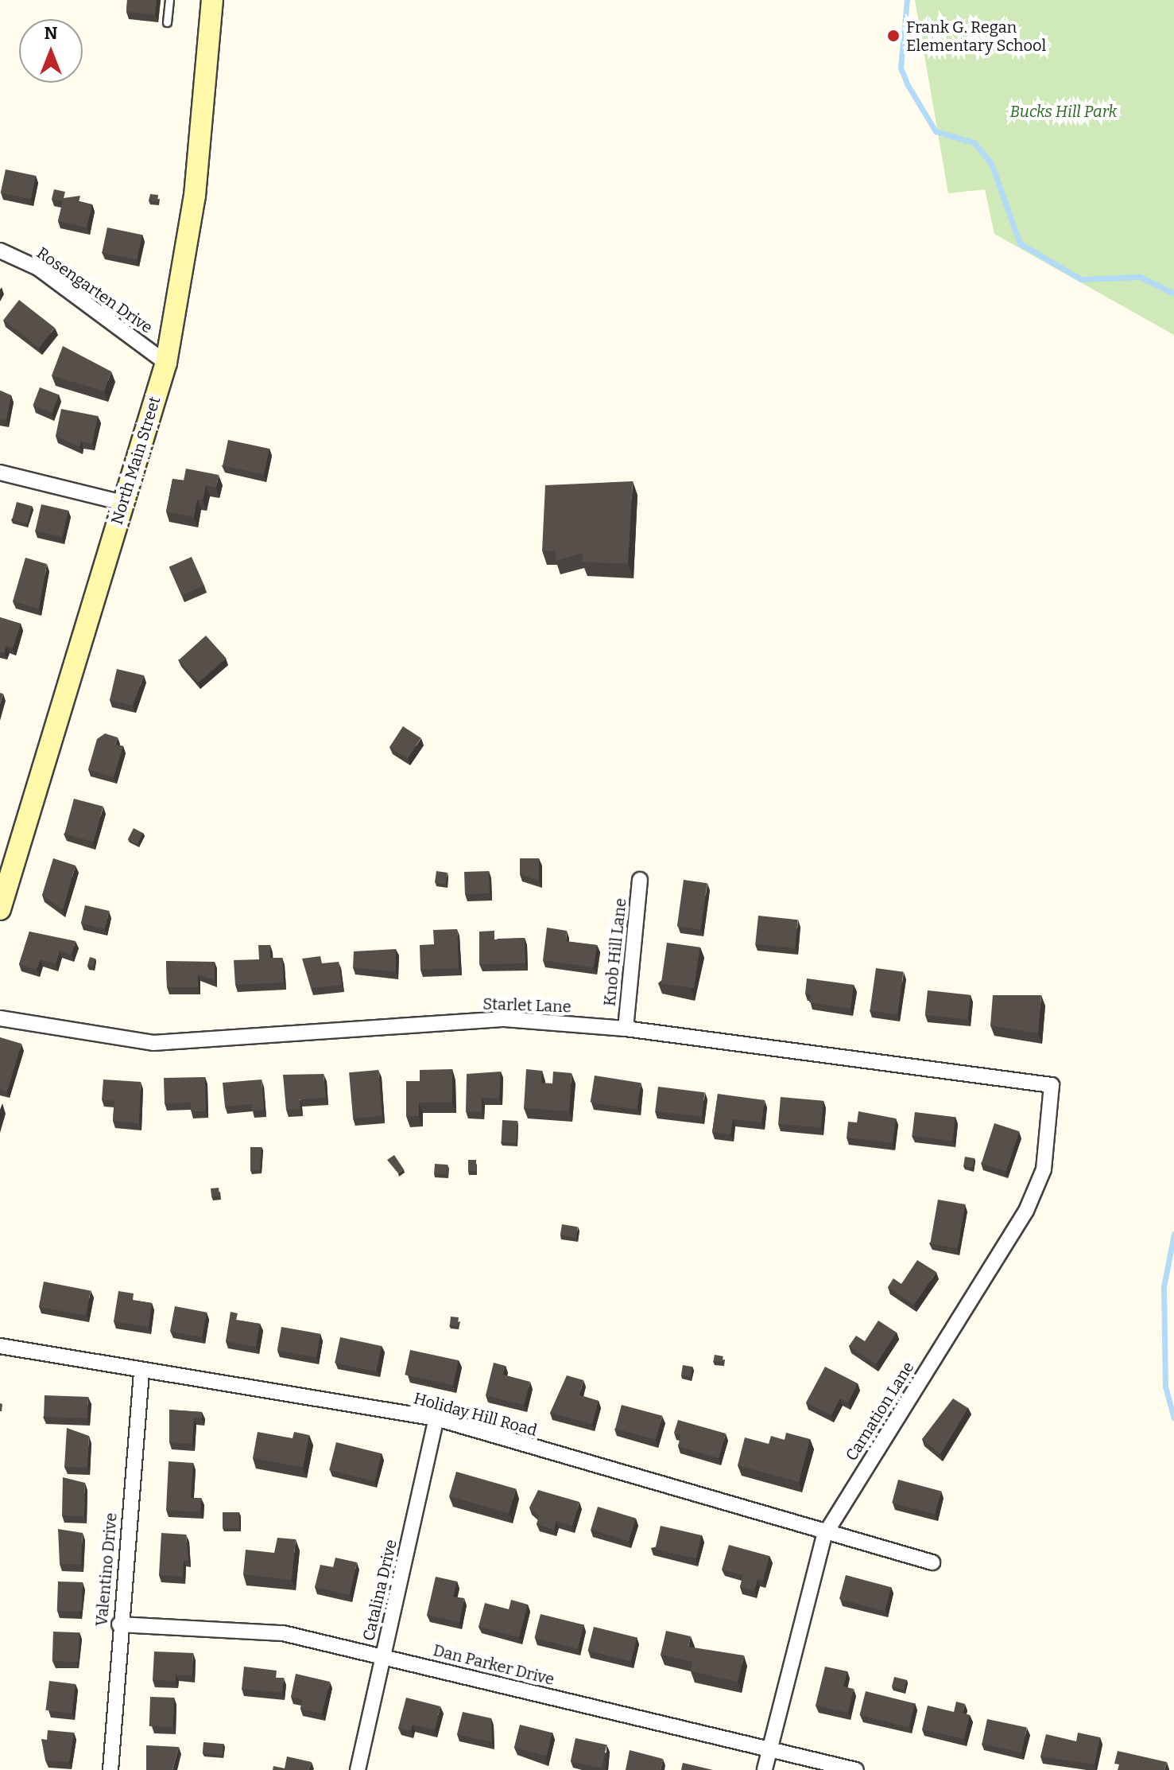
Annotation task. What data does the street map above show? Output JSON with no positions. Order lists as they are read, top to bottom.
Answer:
{
  "streets": {
    "main road": ["North Main Street"],
    "street": [
      "Rosengarten Drive",
      "Knob Hill Lane",
      "Starlet Lane",
      "Carnation Lane",
      "Holiday Hill Road",
      "Valentino Drive",
      "Catalina Drive",
      "Dan Parker Drive"
    ]
  },
  "crossings": [
    ["Rosengarten Drive", "North Main Street"],
    ["Knob Hill Lane", "Starlet Lane"],
    ["Starlet Lane", "Carnation Lane"],
    ["Carnation Lane", "Holiday Hill Road"],
    ["Carnation Lane", "Dan Parker Drive"],
    ["Holiday Hill Road", "Valentino Drive"],
    ["Holiday Hill Road", "Catalina Drive"],
    ["Valentino Drive", "Dan Parker Drive"],
    ["Catalina Drive", "Dan Parker Drive"]
  ],
  "parks": ["Bucks Hill Park"],
  "places": ["Frank G. Regan Elementary School"],
  "north": "top"
}
